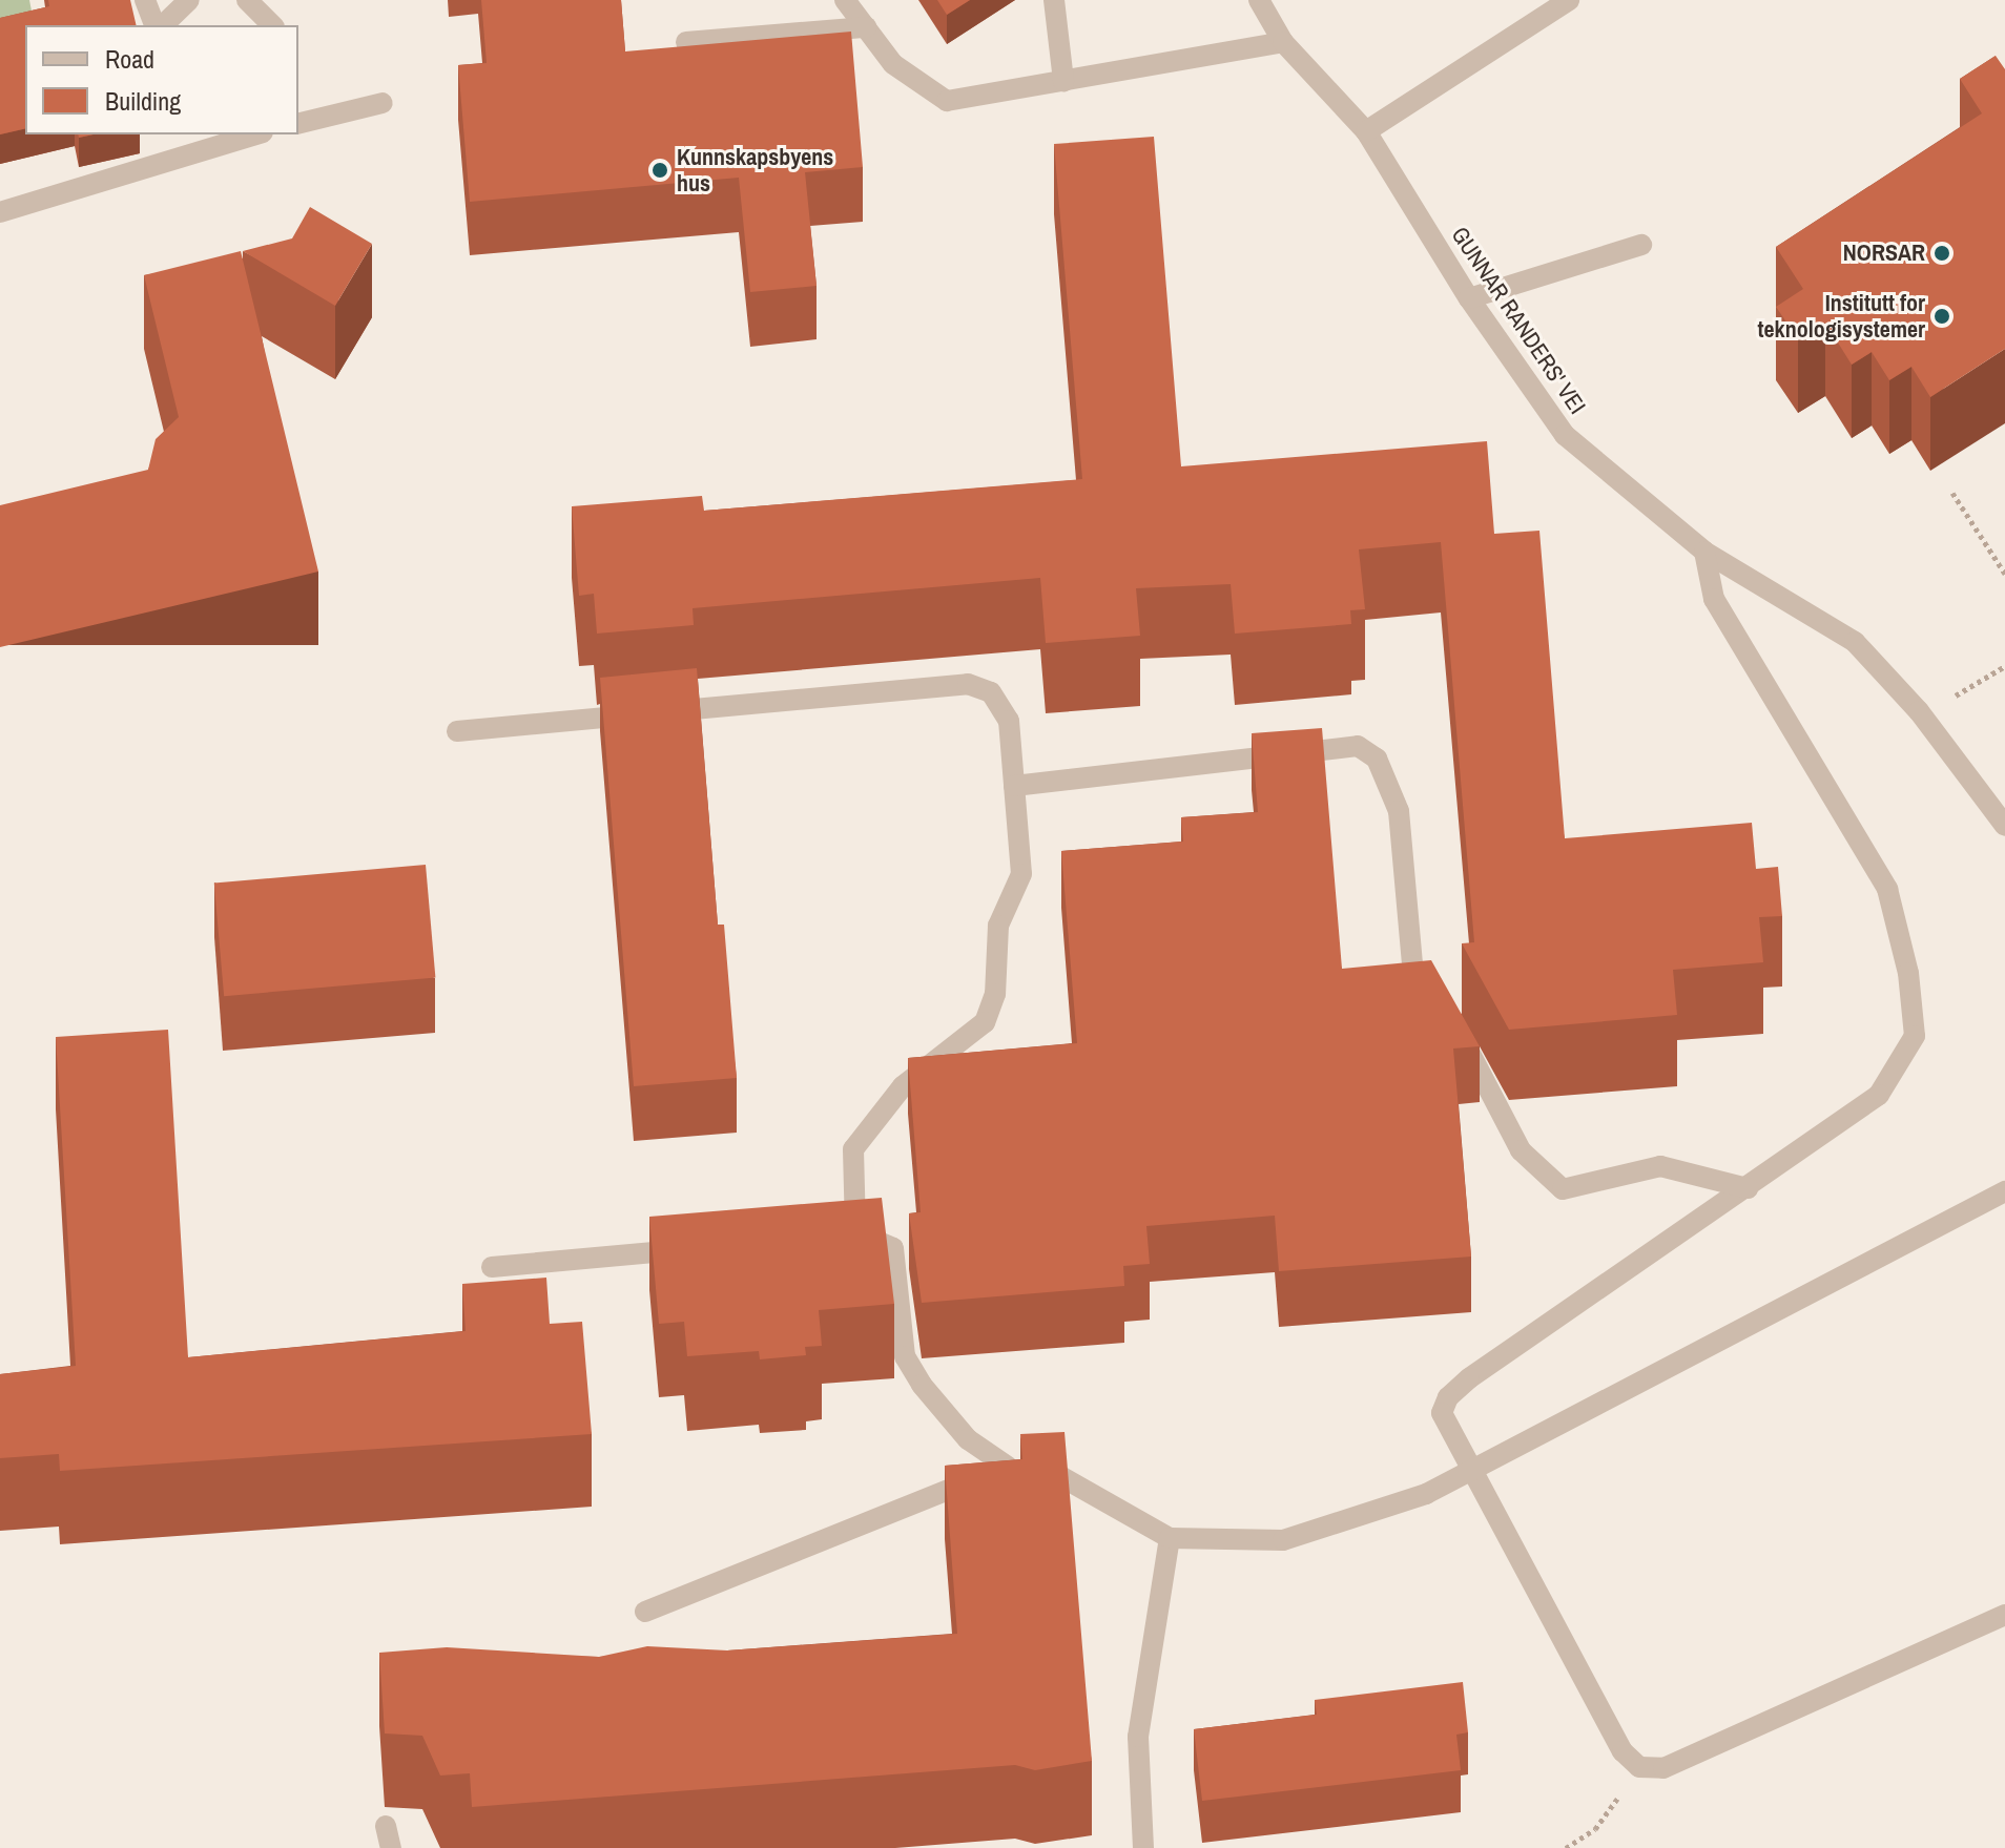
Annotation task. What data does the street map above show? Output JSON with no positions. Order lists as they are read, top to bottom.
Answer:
{
  "streets": {
    "street": ["GUNNAR RANDERS' VEI"]
  },
  "places": ["Kunnskapsbyens hus", "NORSAR", "Institutt for teknologisystemer"],
  "legend": ["Road", "Building"]
}
